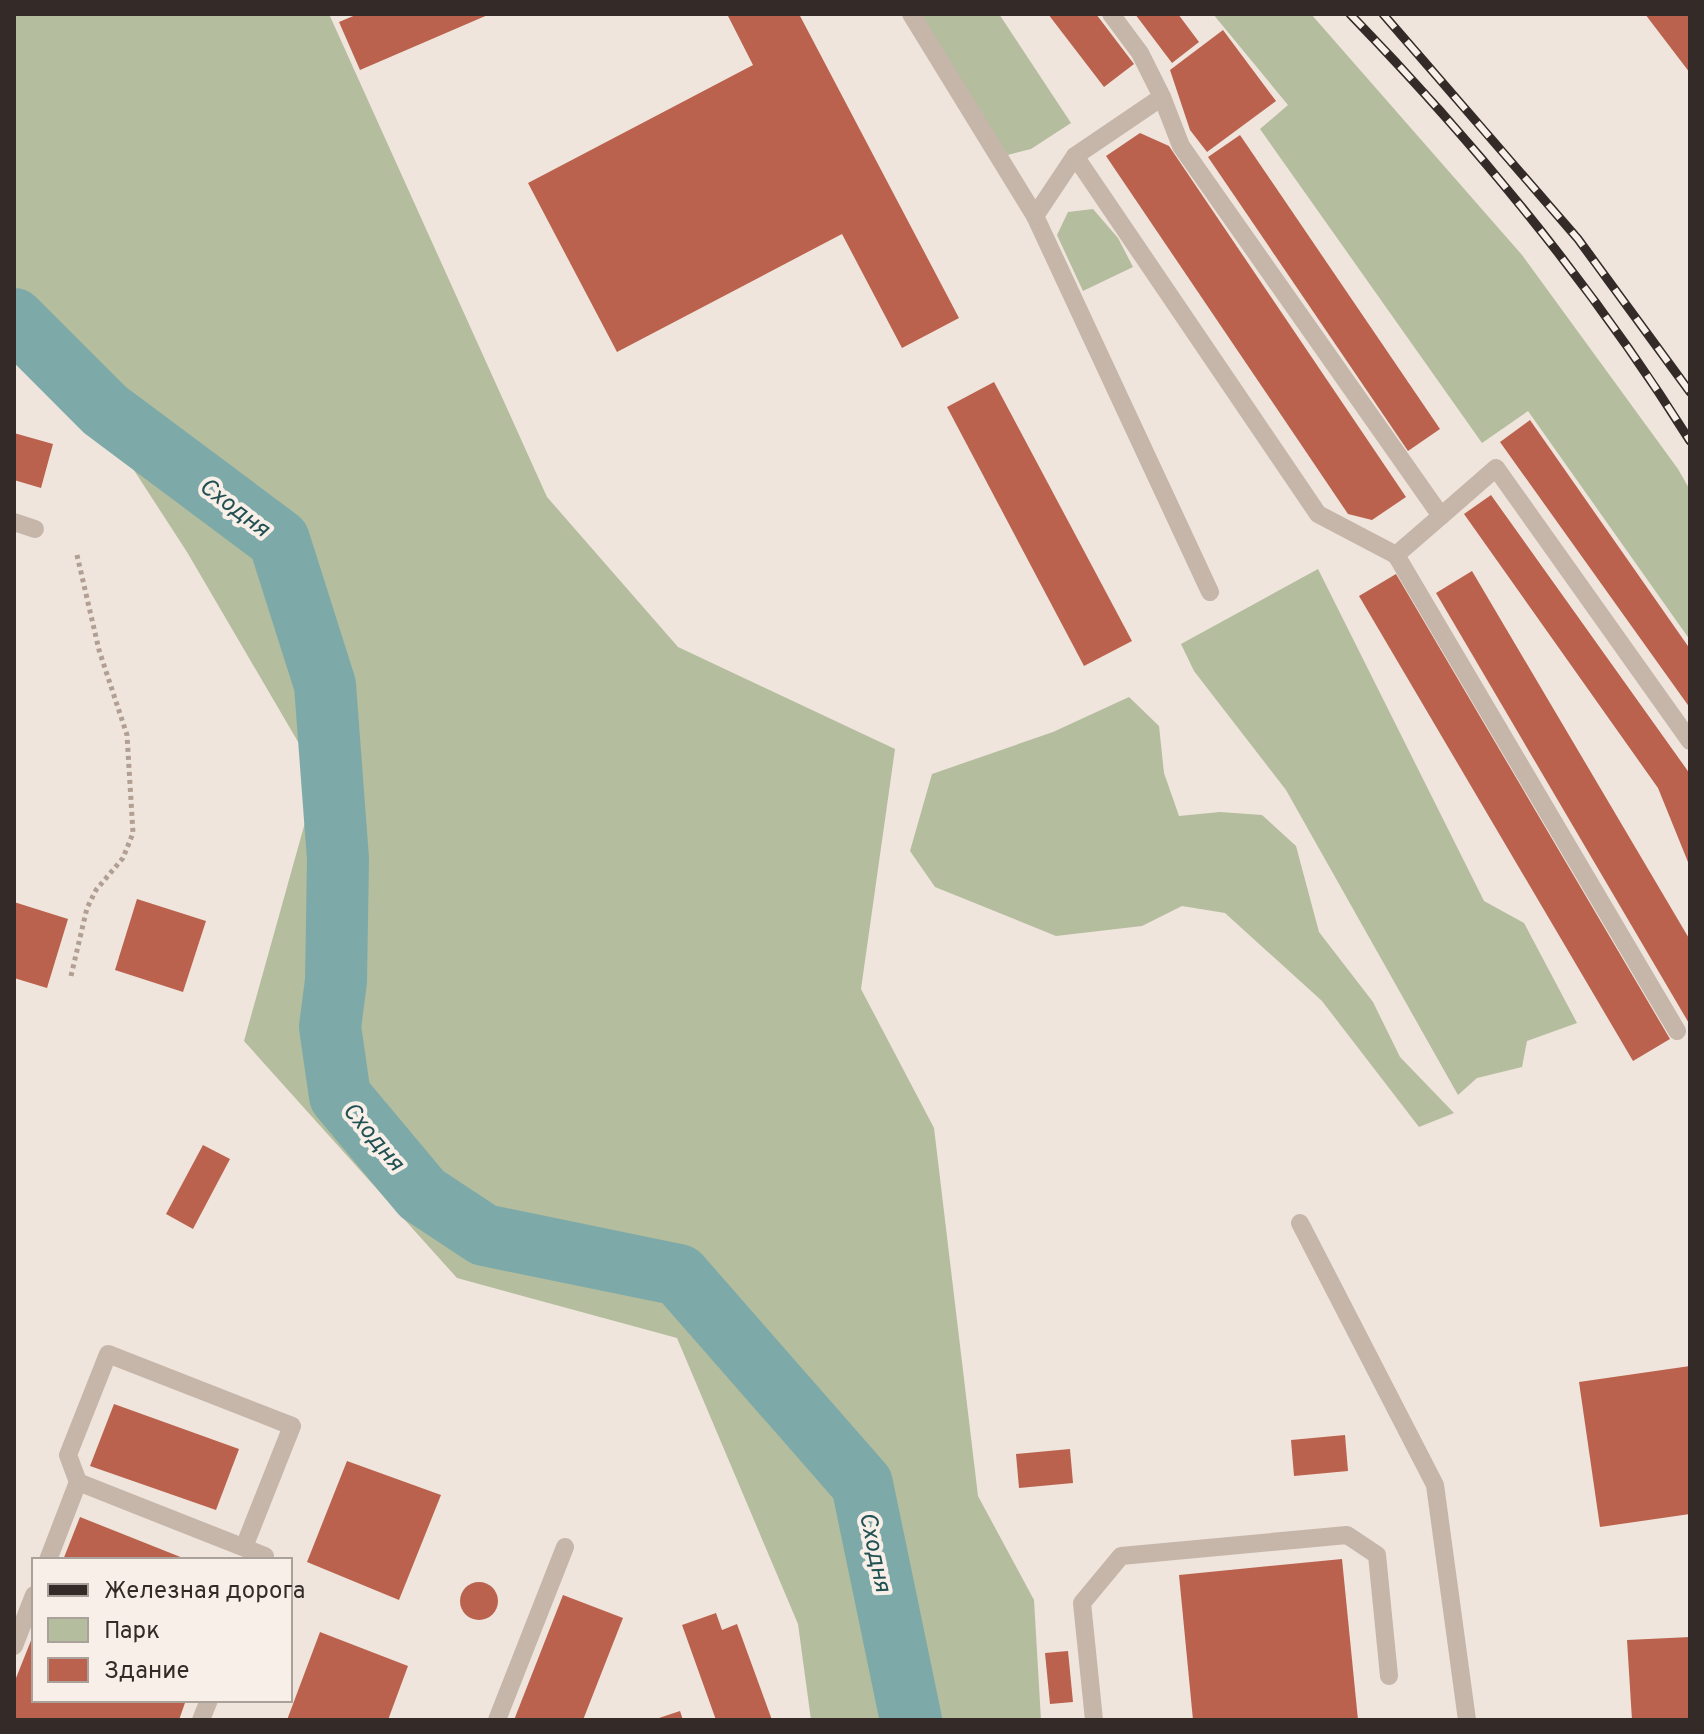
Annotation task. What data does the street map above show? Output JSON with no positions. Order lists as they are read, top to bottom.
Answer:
{
  "water": ["Сходня"],
  "legend": ["Железная дорога", "Парк", "Здание"]
}
